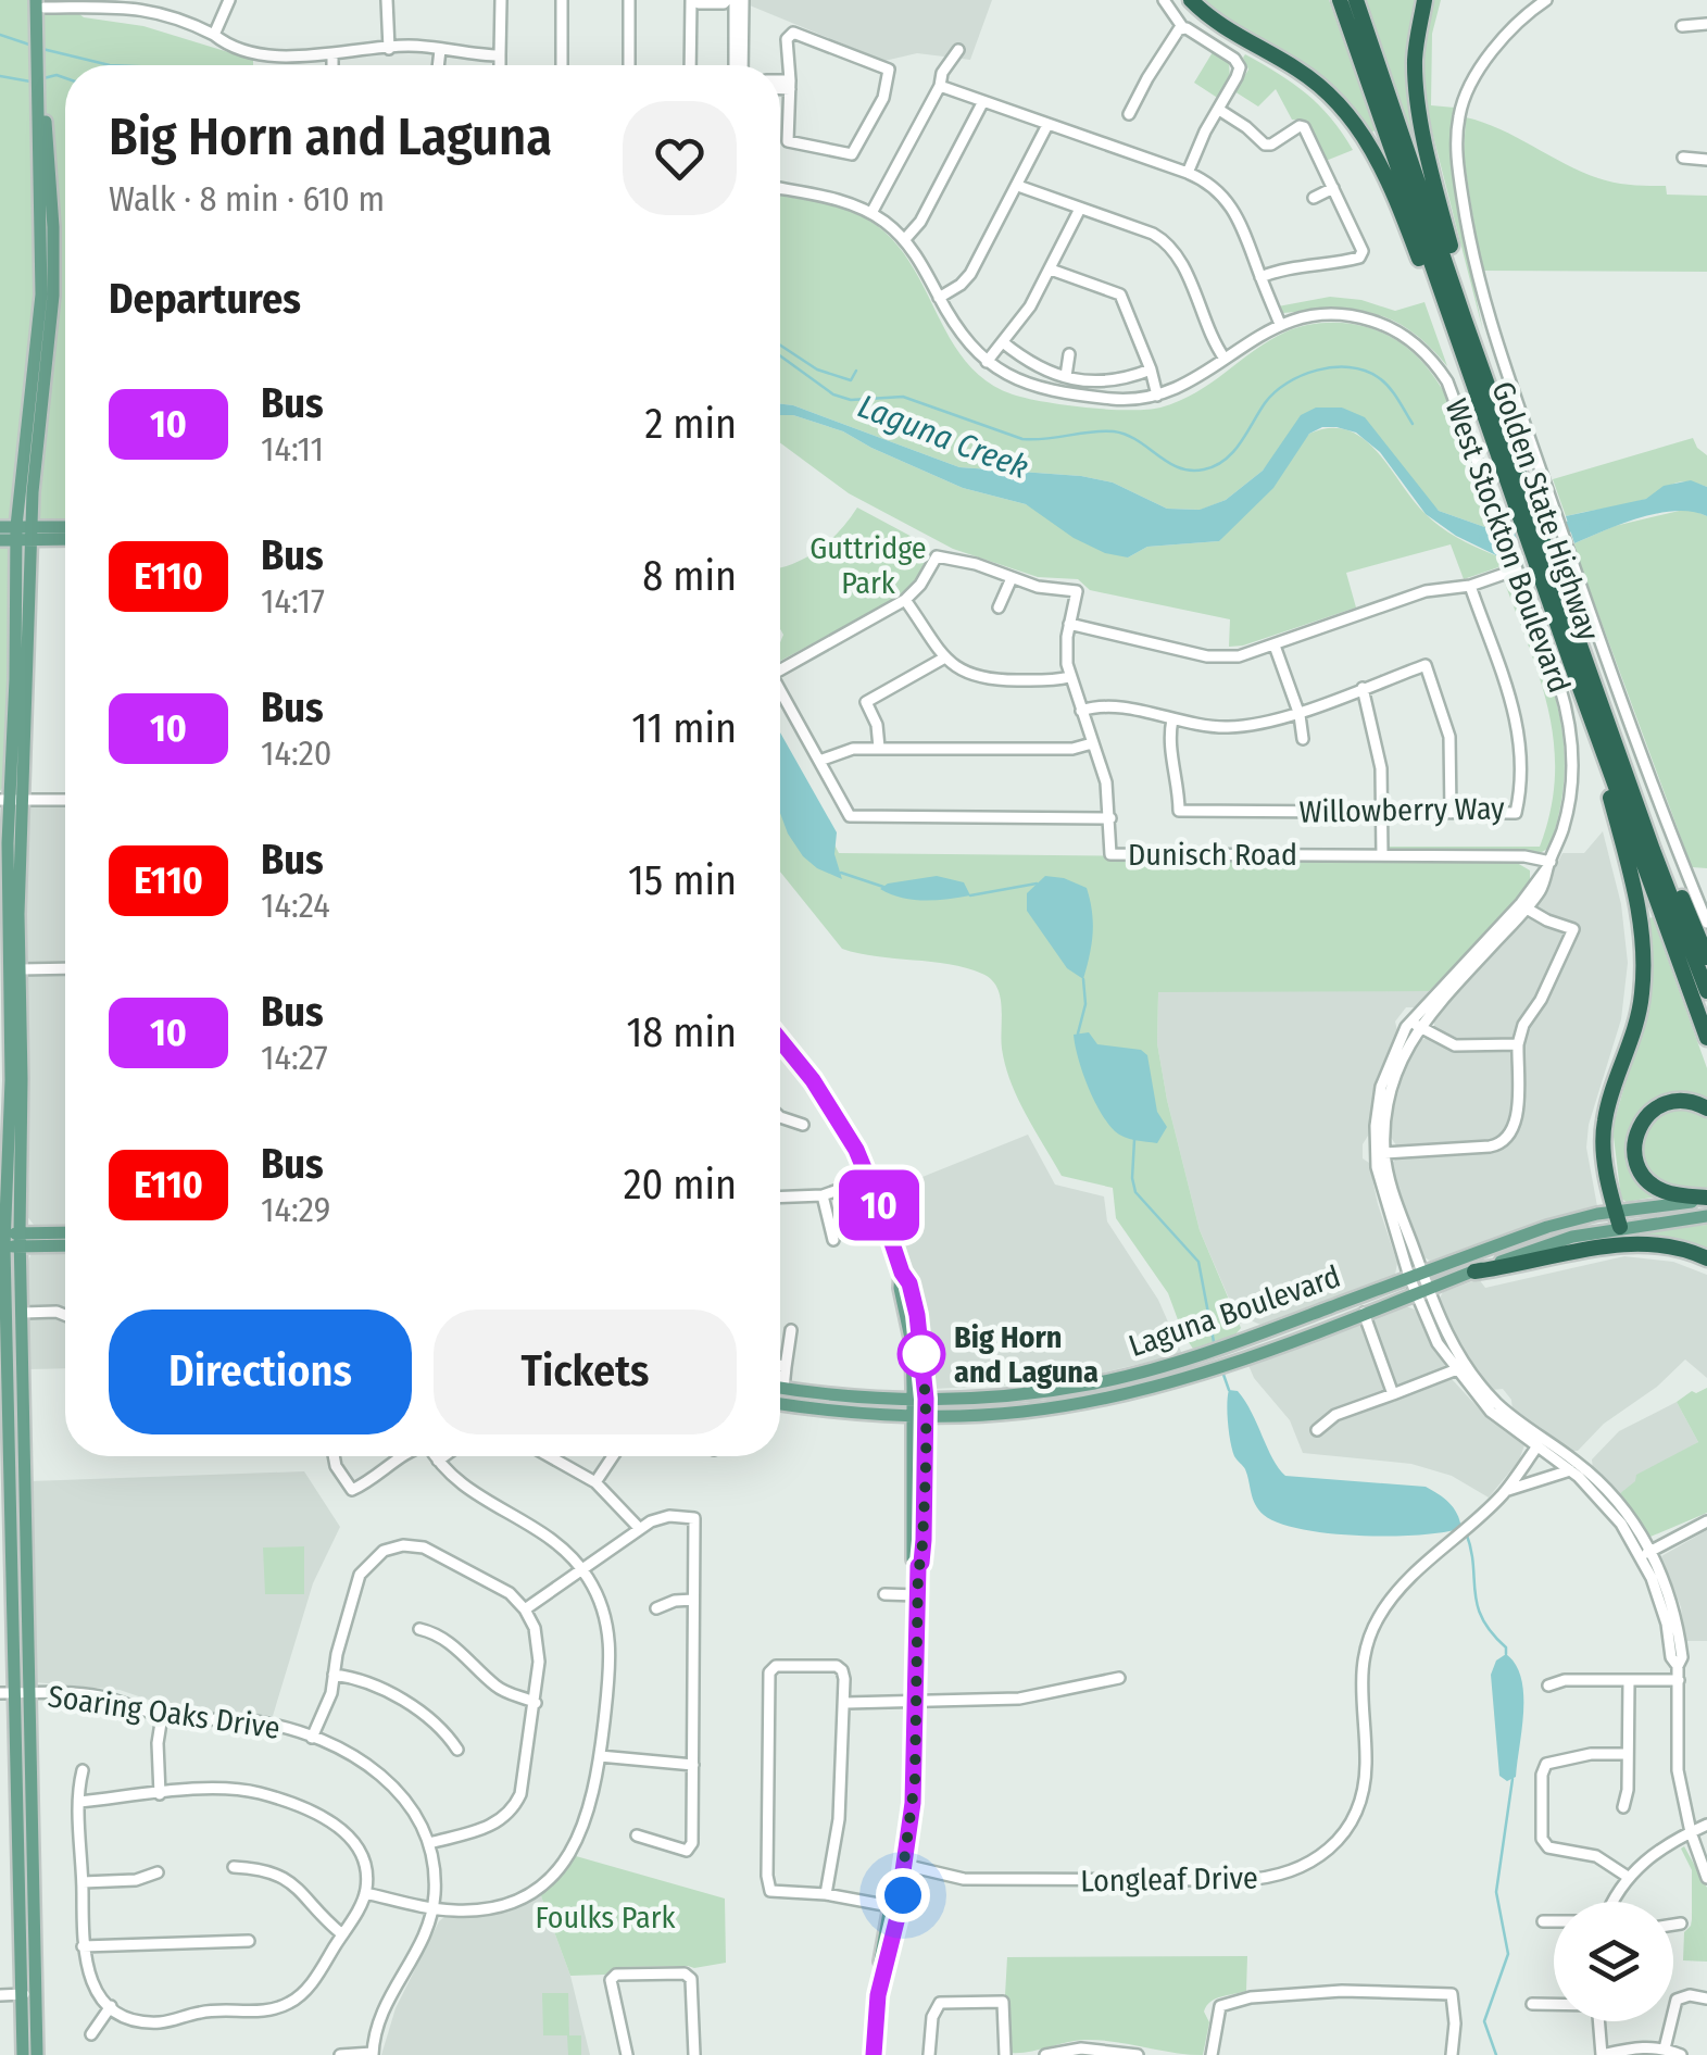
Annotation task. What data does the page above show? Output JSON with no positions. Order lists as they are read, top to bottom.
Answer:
{
  "streets": {
    "highway": ["Golden State Highway"],
    "main road": ["Laguna Boulevard"],
    "street": [
      "West Stockton Boulevard",
      "Willowberry Way",
      "Dunisch Road",
      "Soaring Oaks Drive",
      "Longleaf Drive"
    ]
  },
  "crossings": [
    ["West Stockton Boulevard", "Dunisch Road"],
    ["West Stockton Boulevard", "Laguna Boulevard"]
  ],
  "water": ["Laguna Creek"],
  "parks": ["Guttridge Park", "Foulks Park"],
  "places": ["Big Horn and Laguna"],
  "lines": ["bus line 10"],
  "page": {
    "on_map": "10",
    "heading": [
      ["Big Horn and Laguna", "Walk · 8 min · 610 m"],
      "Departures"
    ],
    "list": [
      {
        "mark": "10",
        "name": "Bus",
        "note": "14:11",
        "value": "2 min"
      },
      {
        "mark": "E110",
        "name": "Bus",
        "note": "14:17",
        "value": "8 min"
      },
      {
        "mark": "10",
        "name": "Bus",
        "note": "14:20",
        "value": "11 min"
      },
      {
        "mark": "E110",
        "name": "Bus",
        "note": "14:24",
        "value": "15 min"
      },
      {
        "mark": "10",
        "name": "Bus",
        "note": "14:27",
        "value": "18 min"
      },
      {
        "mark": "E110",
        "name": "Bus",
        "note": "14:29",
        "value": "20 min"
      }
    ],
    "buttons": ["Directions", "Tickets"]
  }
}
